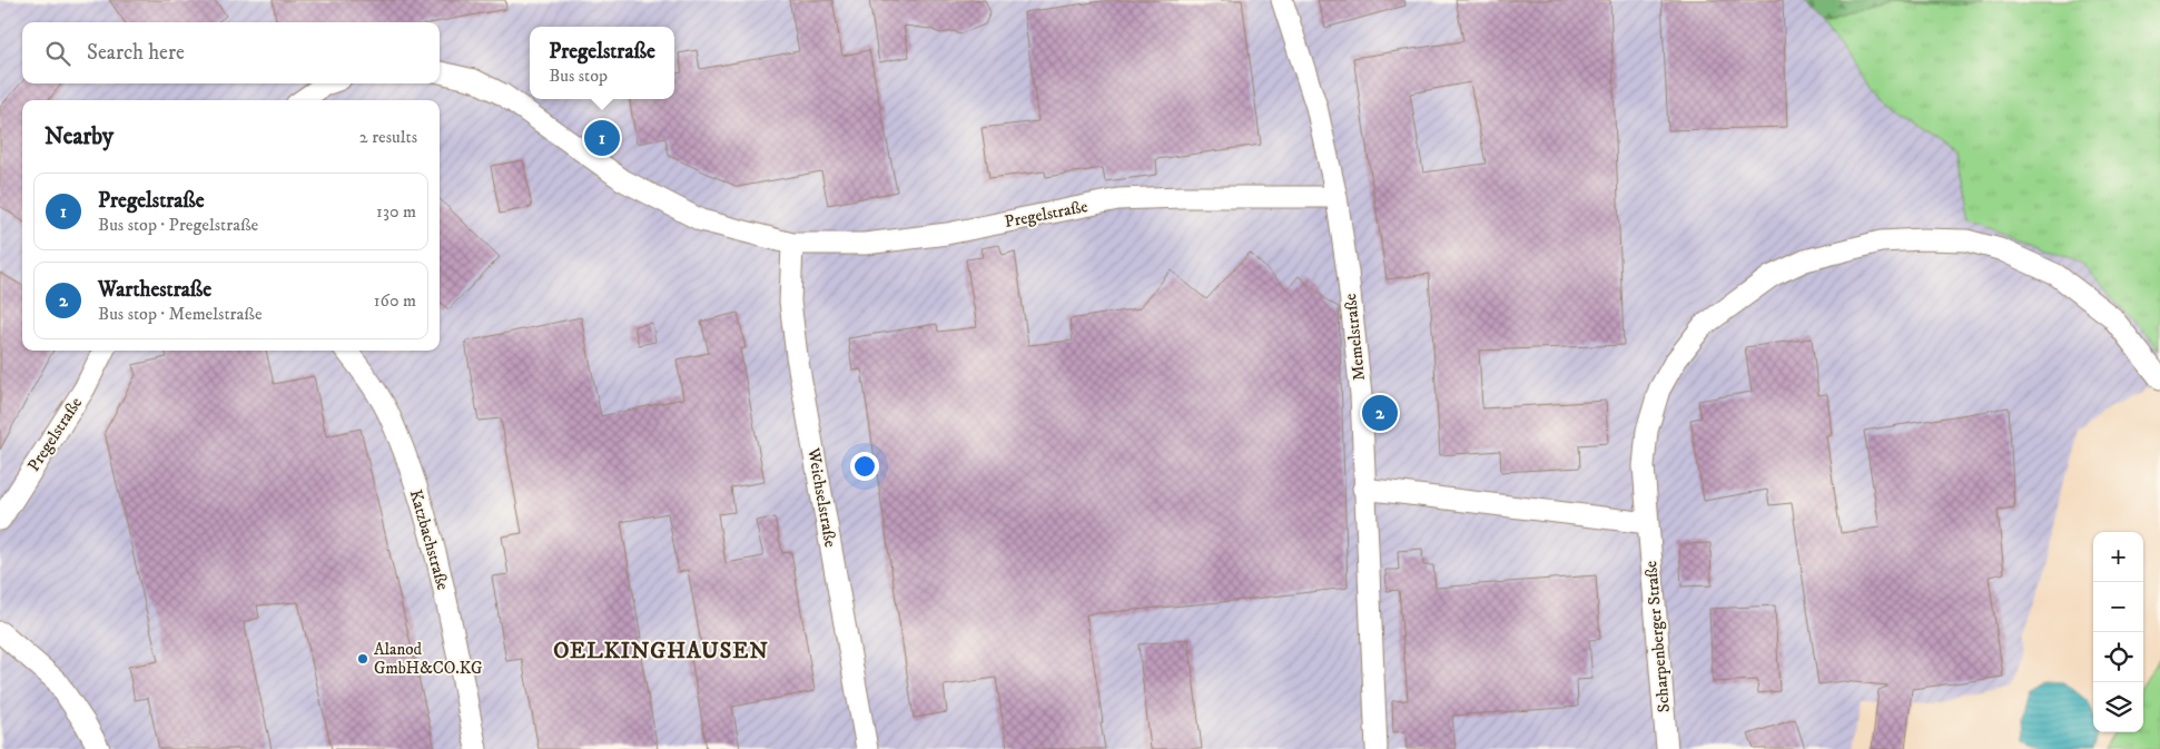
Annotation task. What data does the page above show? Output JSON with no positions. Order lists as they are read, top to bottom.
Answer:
{
  "streets": {
    "street": [
      "Pregelstraße",
      "Memelstraße",
      "Weichselstraße",
      "Katzbachstraße",
      "Scharpenberger Straße"
    ]
  },
  "crossings": [
    ["Pregelstraße", "Memelstraße"],
    ["Pregelstraße", "Weichselstraße"]
  ],
  "districts": ["OELKINGHAUSEN"],
  "places": ["Alanod GmbH&CO.KG"],
  "page": {
    "search": "Search here",
    "popup": ["Pregelstraße", "Bus stop"],
    "heading": ["Nearby", "2 results"],
    "pins": ["1", "2"],
    "list": [
      {
        "mark": "1",
        "name": "Pregelstraße",
        "note": "Bus stop · Pregelstraße",
        "value": "130 m"
      },
      {
        "mark": "2",
        "name": "Warthestraße",
        "note": "Bus stop · Memelstraße",
        "value": "160 m"
      }
    ],
    "map_buttons": ["+", "−"]
  }
}
